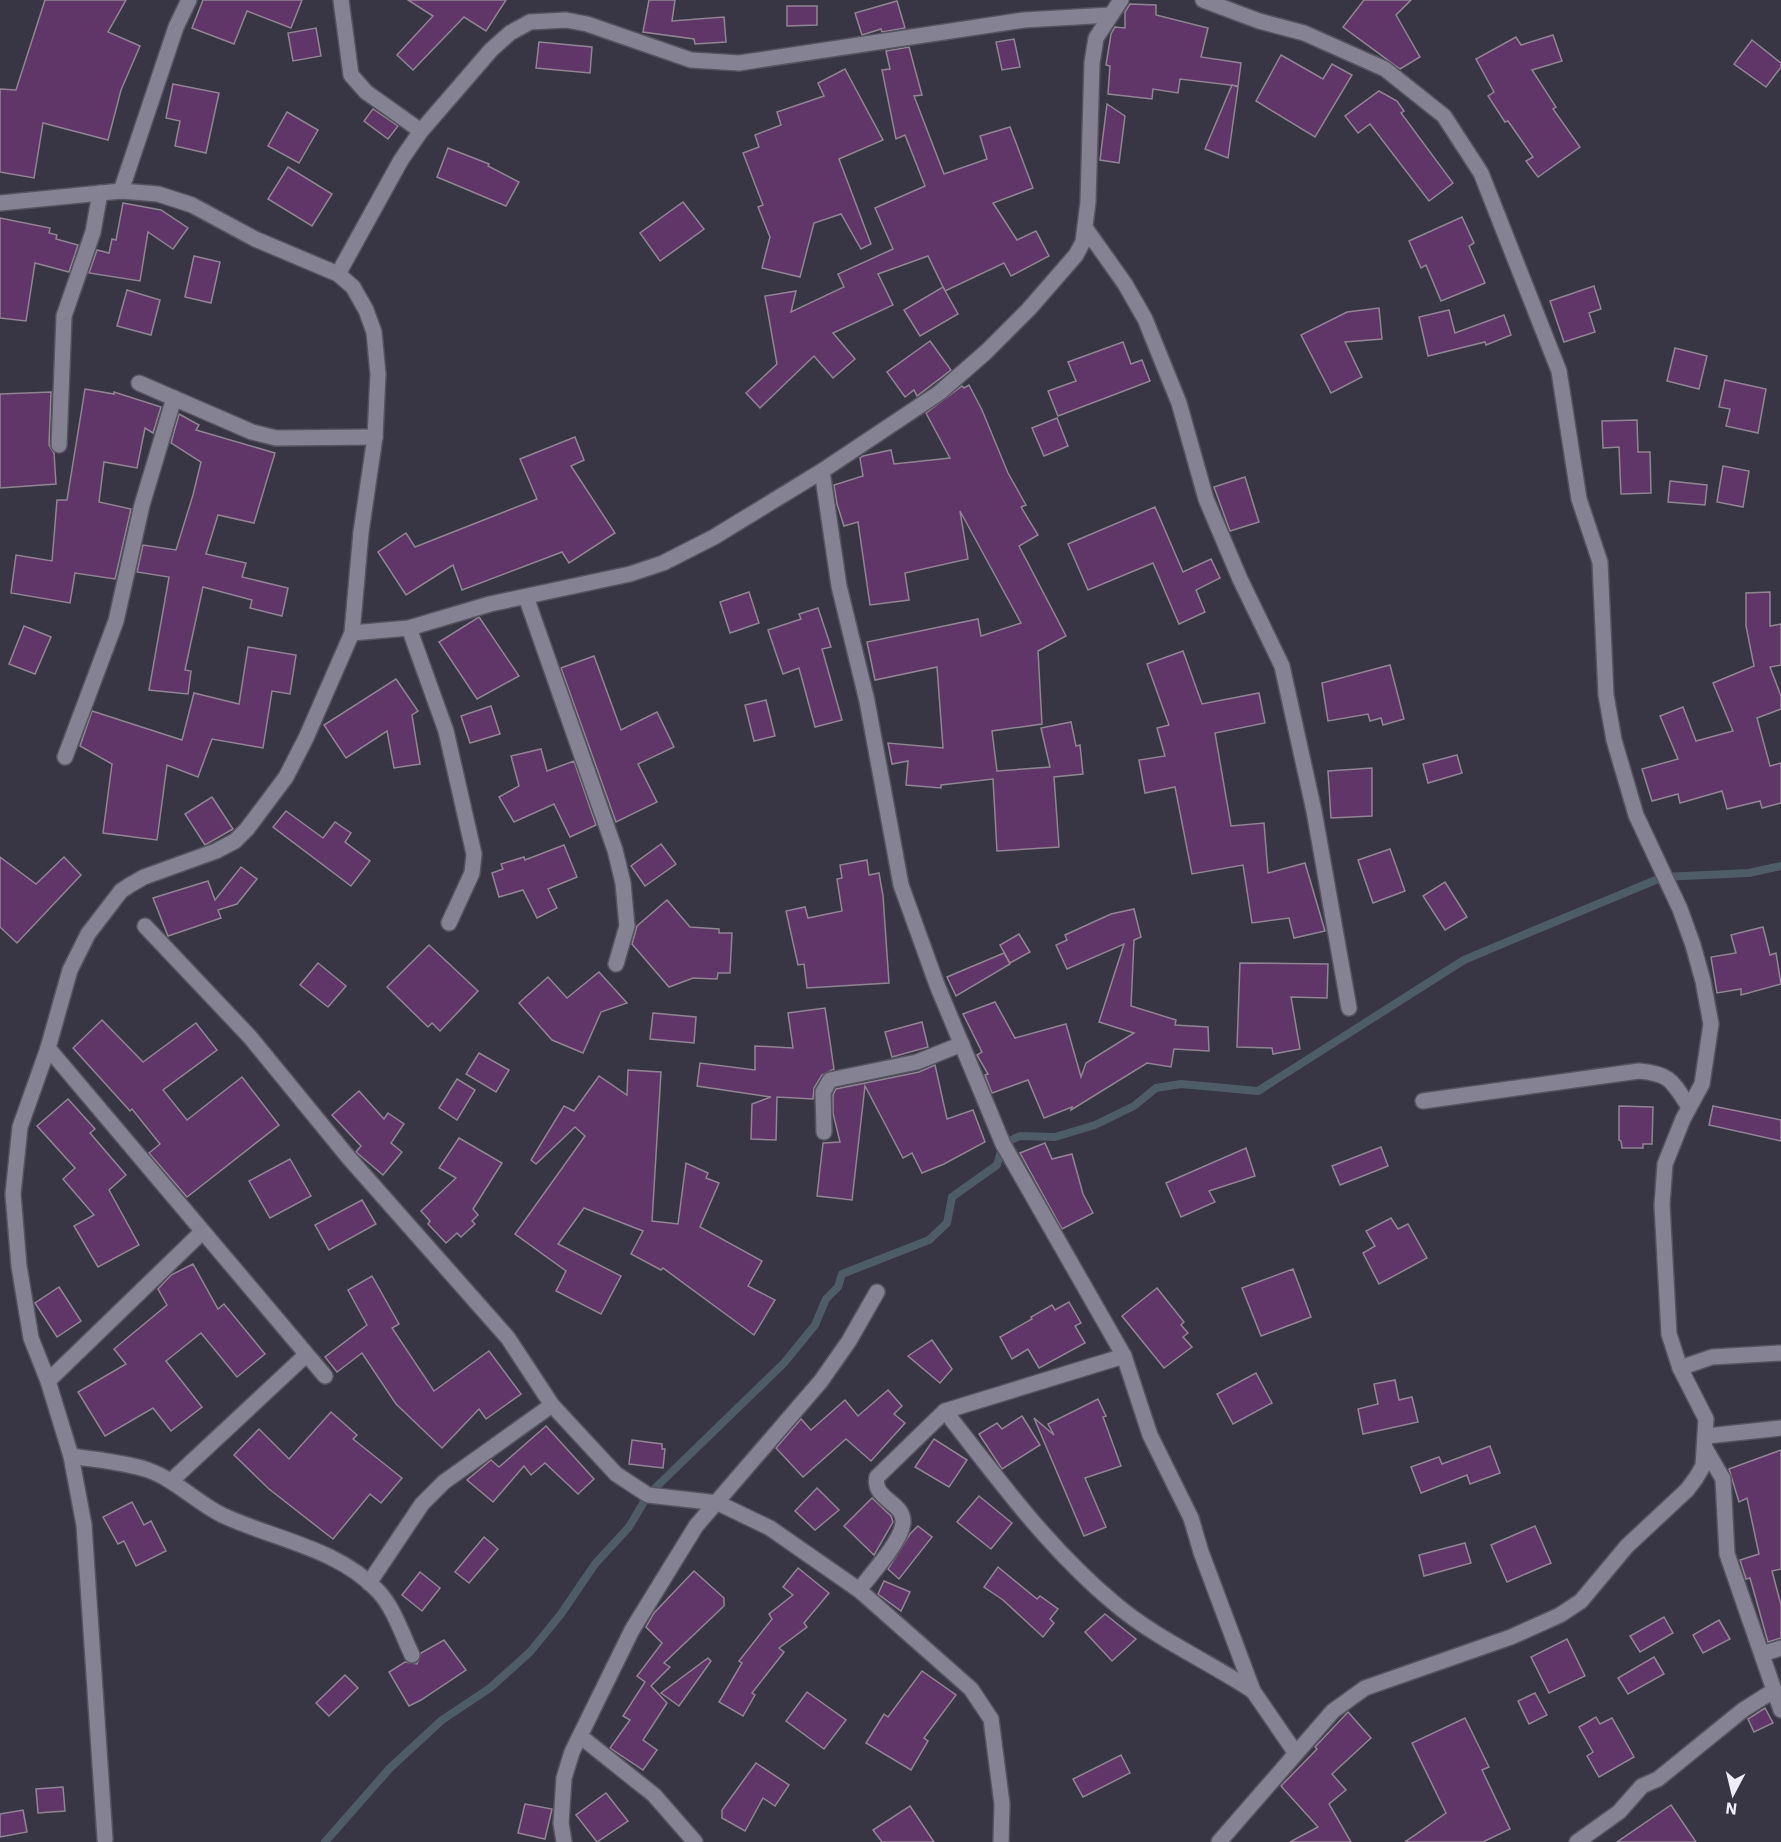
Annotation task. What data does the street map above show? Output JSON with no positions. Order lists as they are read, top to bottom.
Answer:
{
  "north": "bottom"
}
